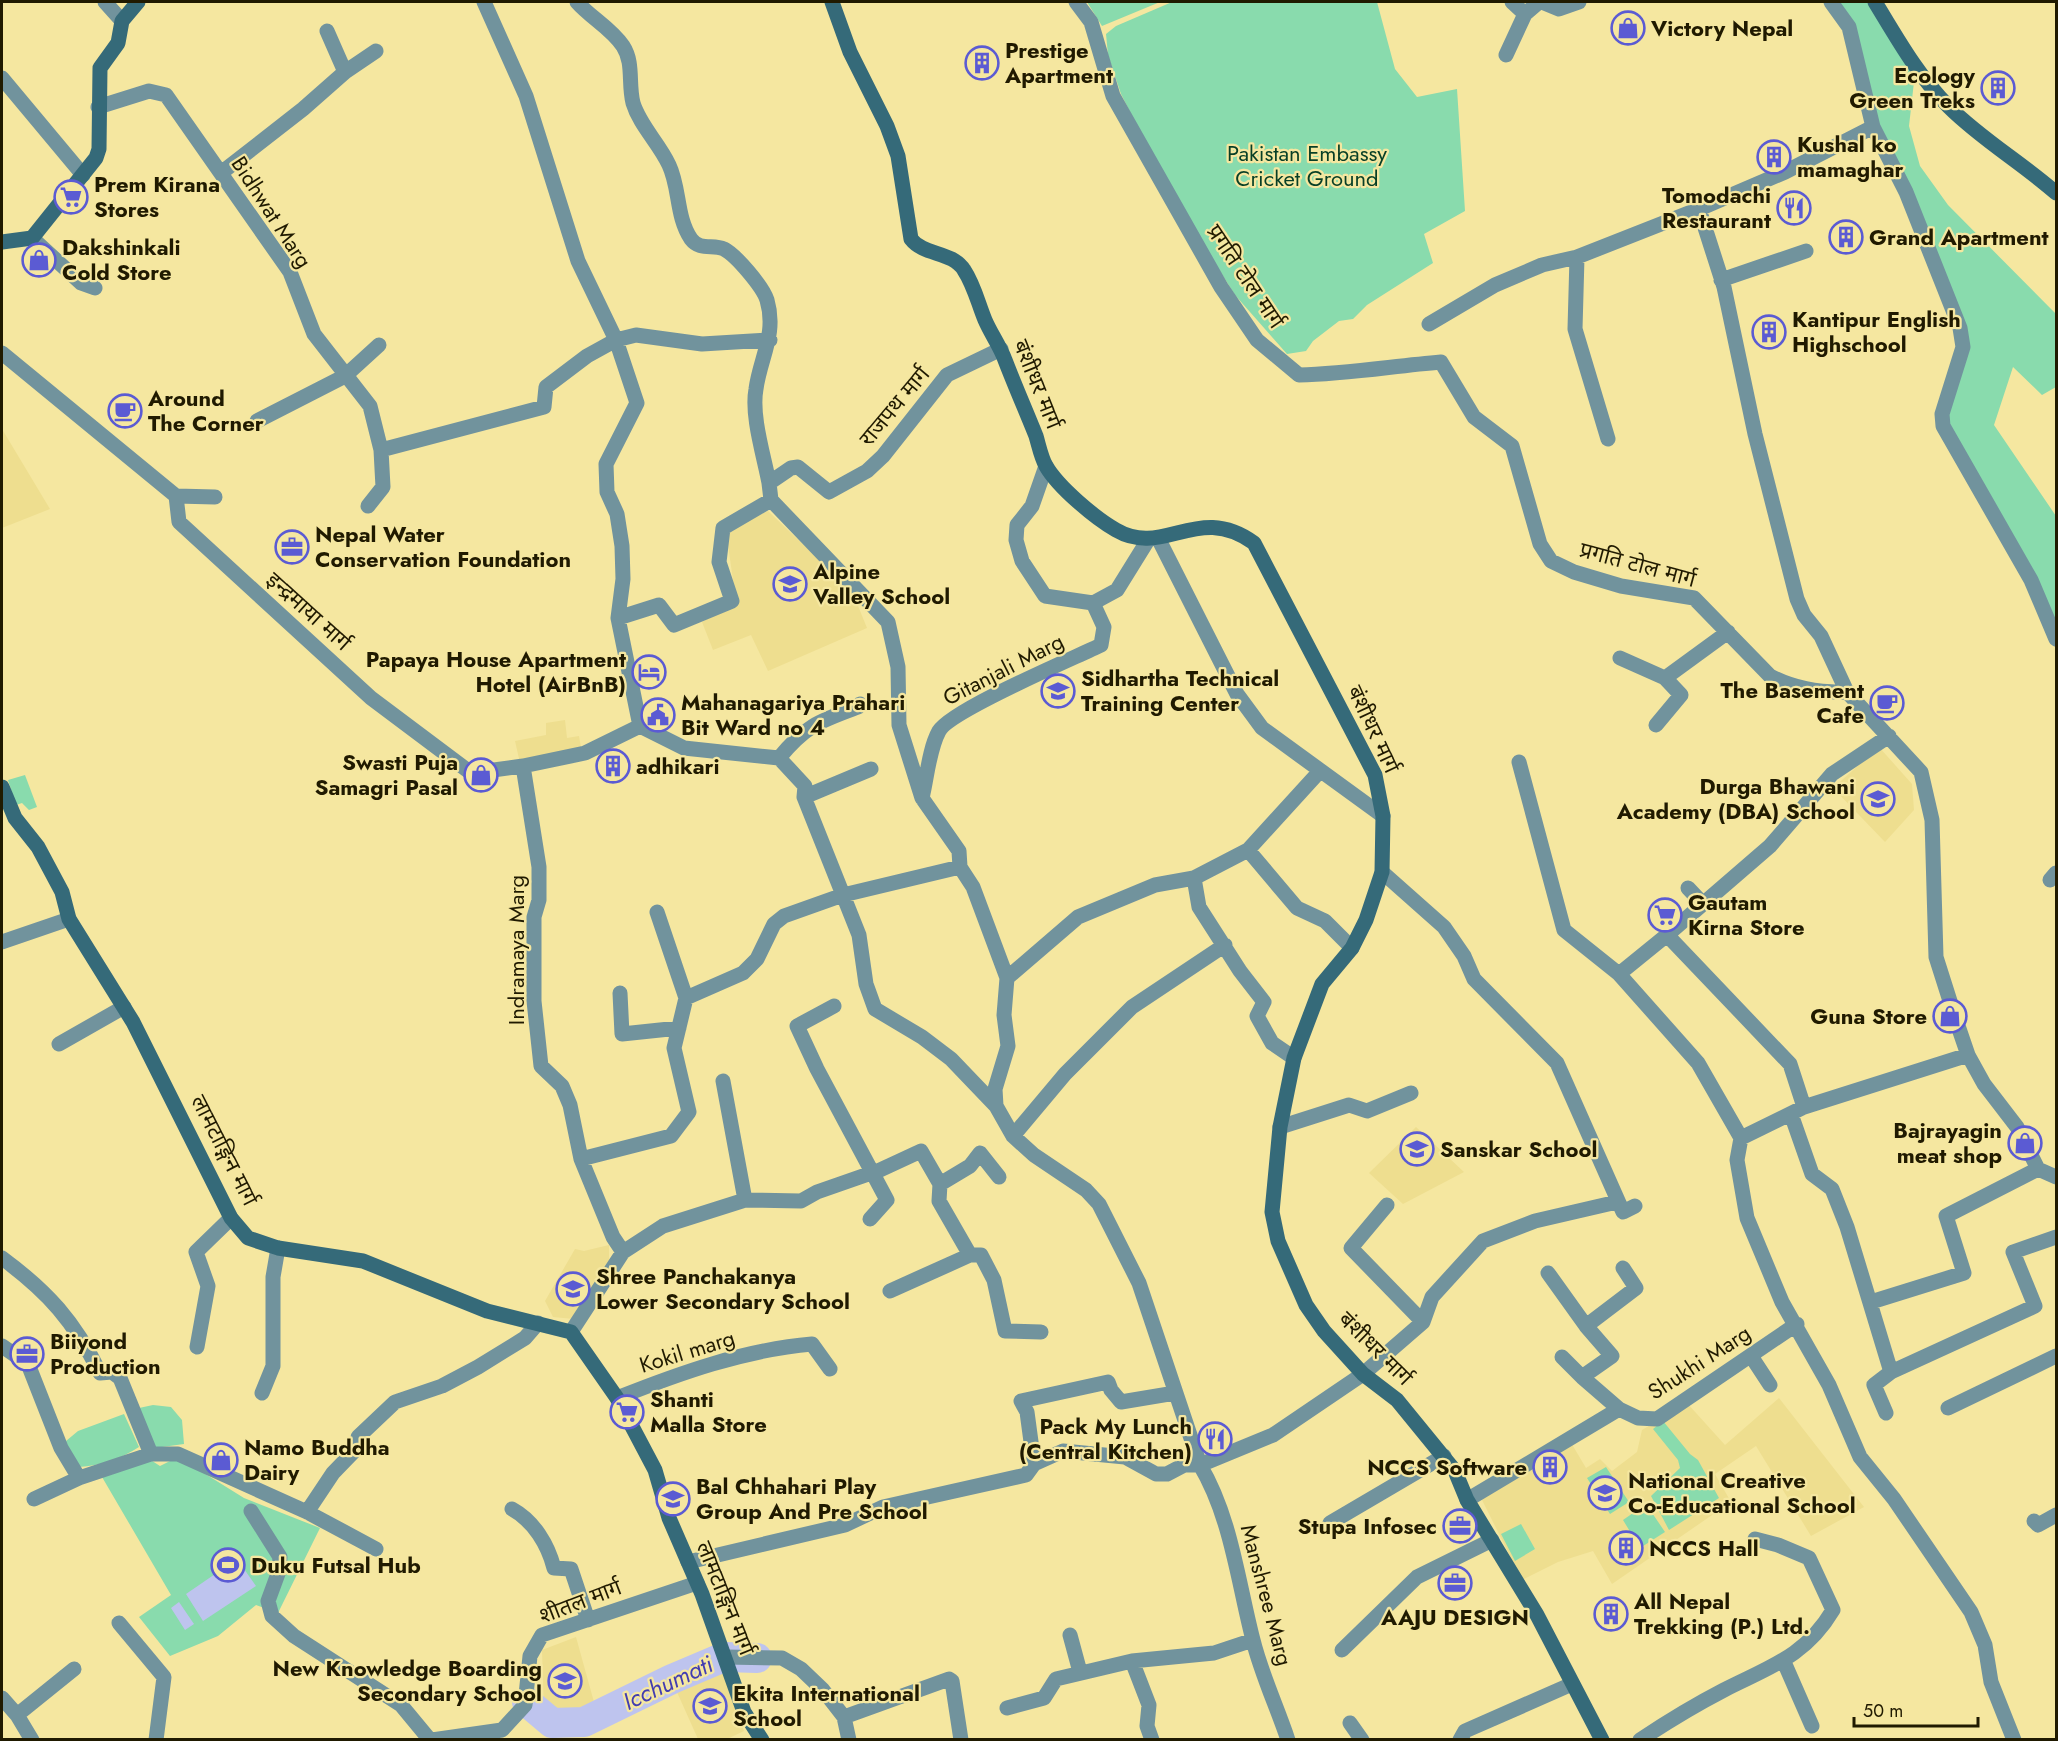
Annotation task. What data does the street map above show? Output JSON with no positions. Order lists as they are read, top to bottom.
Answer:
{
  "streets": {
    "main road": ["बंशीधर मार्ग", "लामटाङ्गिन मार्ग"],
    "street": [
      "Bidhwat Marg",
      "प्रगति टोल मार्ग",
      "राजपथ मार्ग",
      "इन्द्रमाया मार्ग",
      "Gitanjali Marg",
      "Indramaya Marg",
      "Kokil marg",
      "Shukhi Marg",
      "Manshree Marg",
      "शीतल मार्ग"
    ]
  },
  "crossings": [
    ["बंशीधर मार्ग", "राजपथ मार्ग"],
    ["बंशीधर मार्ग", "Gitanjali Marg"],
    ["इन्द्रमाया मार्ग", "Indramaya Marg"],
    ["लामटाङ्गिन मार्ग", "Kokil marg"],
    ["लामटाङ्गिन मार्ग", "शीतल मार्ग"]
  ],
  "water": ["Icchumati"],
  "parks": ["Pakistan Embassy Cricket Ground"],
  "places": {
    "shop": [
      "Victory Nepal",
      "Dakshinkali Cold Store",
      "Swasti Puja Samagri Pasal",
      "Guna Store",
      "Bajrayagin meat shop",
      "Namo Buddha Dairy"
    ],
    "building": [
      "Prestige Apartment",
      "Ecology Green Treks",
      "Kushal ko mamaghar",
      "Grand Apartment",
      "Kantipur English Highschool",
      "adhikari",
      "NCCS Software",
      "NCCS Hall",
      "All Nepal Trekking (P.) Ltd."
    ],
    "supermarket": ["Prem Kirana Stores", "Gautam Kirna Store", "Shanti Malla Store"],
    "restaurant": ["Tomodachi Restaurant", "Pack My Lunch (Central Kitchen)"],
    "cafe": ["Around The Corner", "The Basement Cafe"],
    "office": [
      "Nepal Water Conservation Foundation",
      "Biiyond Production",
      "Stupa Infosec",
      "AAJU DESIGN"
    ],
    "school or university": [
      "Alpine Valley School",
      "Sidhartha Technical Training Center",
      "Durga Bhawani Academy (DBA) School",
      "Sanskar School",
      "Shree Panchakanya Lower Secondary School",
      "National Creative Co-Educational School",
      "Bal Chhahari Play Group And Pre School",
      "New Knowledge Boarding Secondary School",
      "Ekita International School"
    ],
    "hotel": ["Papaya House Apartment Hotel (AirBnB)"],
    "public building": ["Mahanagariya Prahari Bit Ward no 4"],
    "sports": ["Duku Futsal Hub"]
  },
  "scale_bar": "50 m"
}
